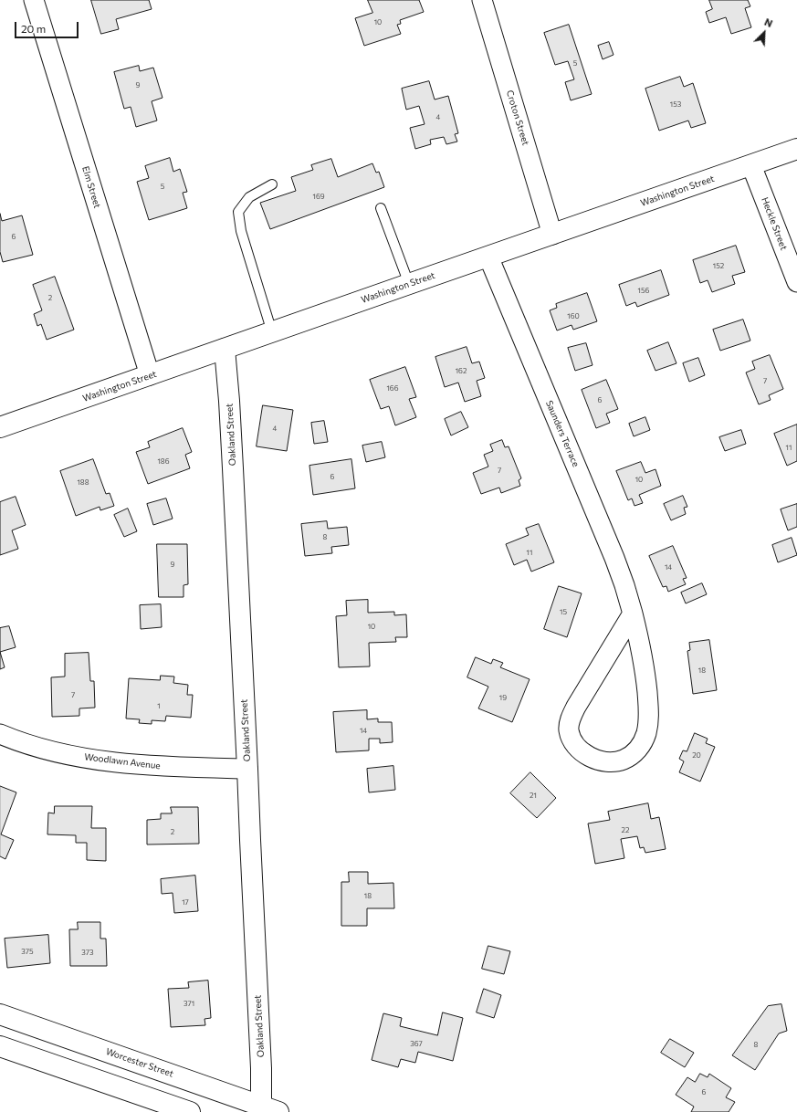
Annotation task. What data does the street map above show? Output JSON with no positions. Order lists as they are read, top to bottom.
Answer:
{
  "streets": {
    "main road": ["Washington Street", "Oakland Street", "Worcester Street"],
    "street": [
      "Croton Street",
      "Elm Street",
      "Heckle Street",
      "Saunders Terrace",
      "Woodlawn Avenue"
    ]
  },
  "crossings": [
    ["Croton Street", "Washington Street"],
    ["Elm Street", "Washington Street"],
    ["Washington Street", "Heckle Street"],
    ["Washington Street", "Saunders Terrace"],
    ["Washington Street", "Oakland Street"],
    ["Oakland Street", "Woodlawn Avenue"],
    ["Oakland Street", "Worcester Street"]
  ],
  "house_numbers": [
    "10",
    "5",
    "9",
    "153",
    "4",
    "5",
    "169",
    "6",
    "152",
    "156",
    "2",
    "160",
    "162",
    "7",
    "166",
    "6",
    "4",
    "11",
    "186",
    "7",
    "6",
    "10",
    "188",
    "8",
    "11",
    "9",
    "14",
    "15",
    "10",
    "18",
    "7",
    "19",
    "1",
    "14",
    "20",
    "21",
    "22",
    "2",
    "18",
    "17",
    "375",
    "373",
    "371",
    "367",
    "8",
    "6"
  ],
  "scale_bar": "20 m",
  "north": "top right"
}
